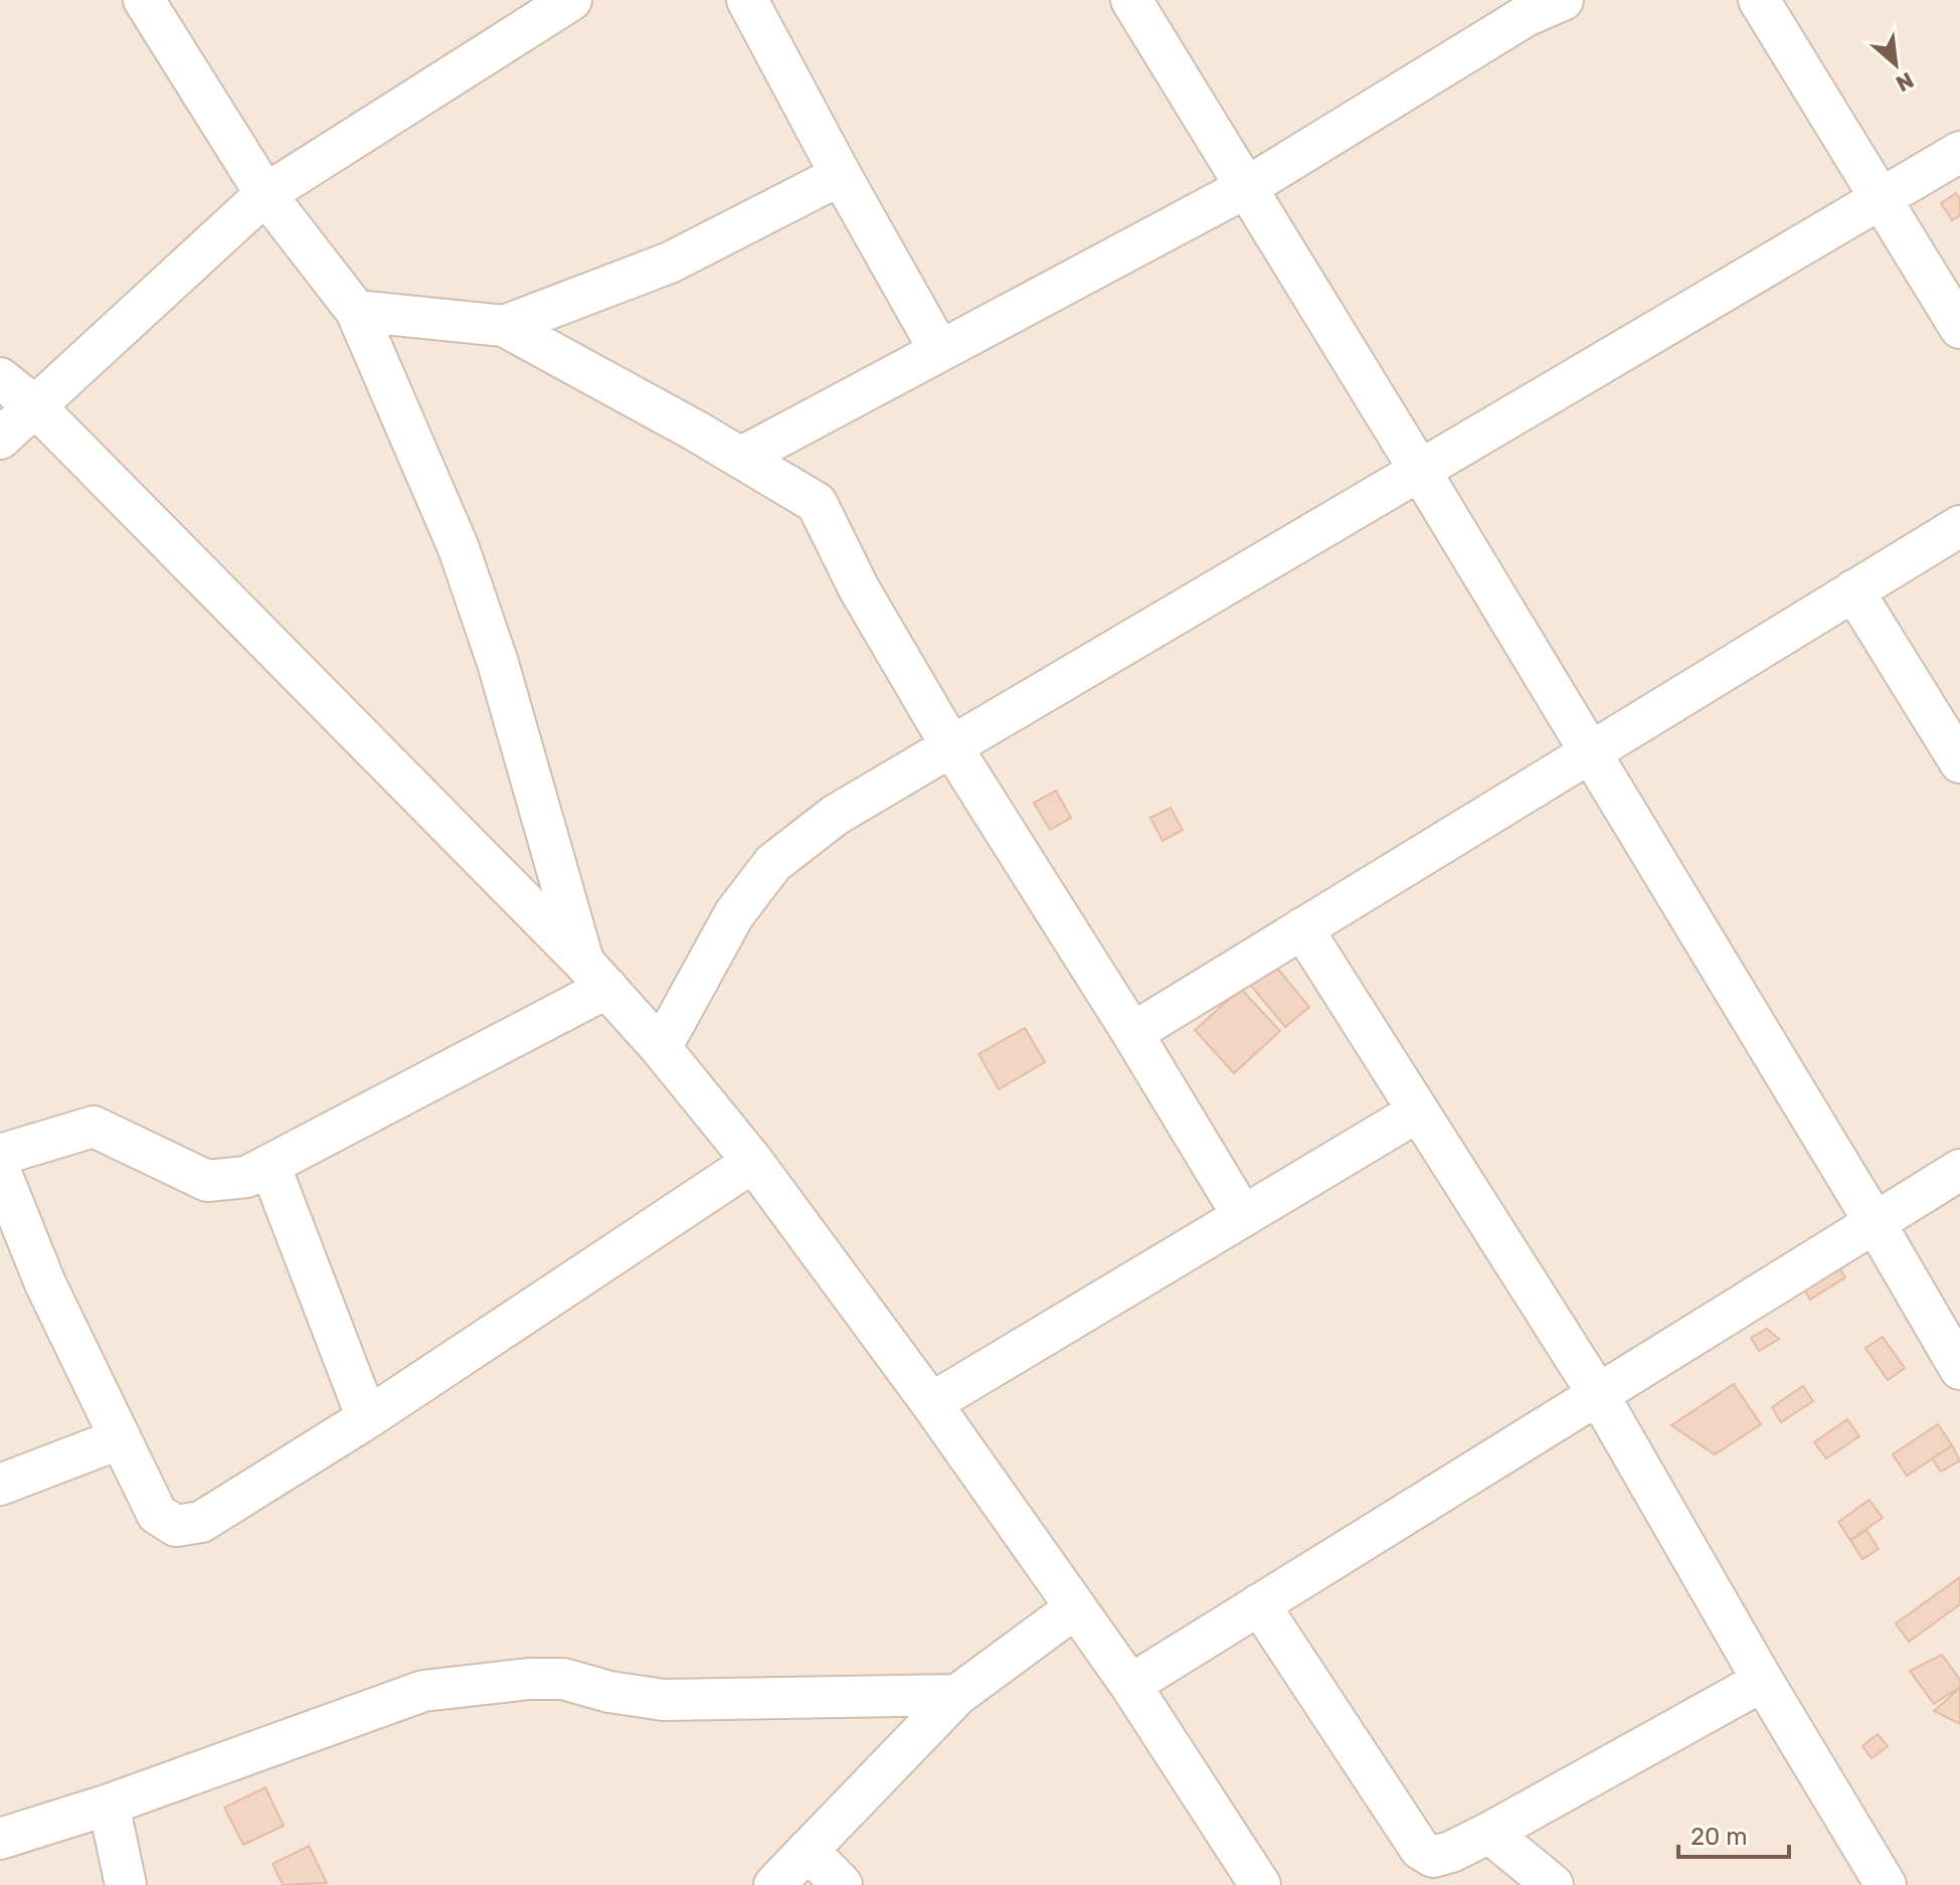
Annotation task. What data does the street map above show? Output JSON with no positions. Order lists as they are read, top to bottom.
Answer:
{
  "scale_bar": "20 m",
  "north": "bottom right"
}
